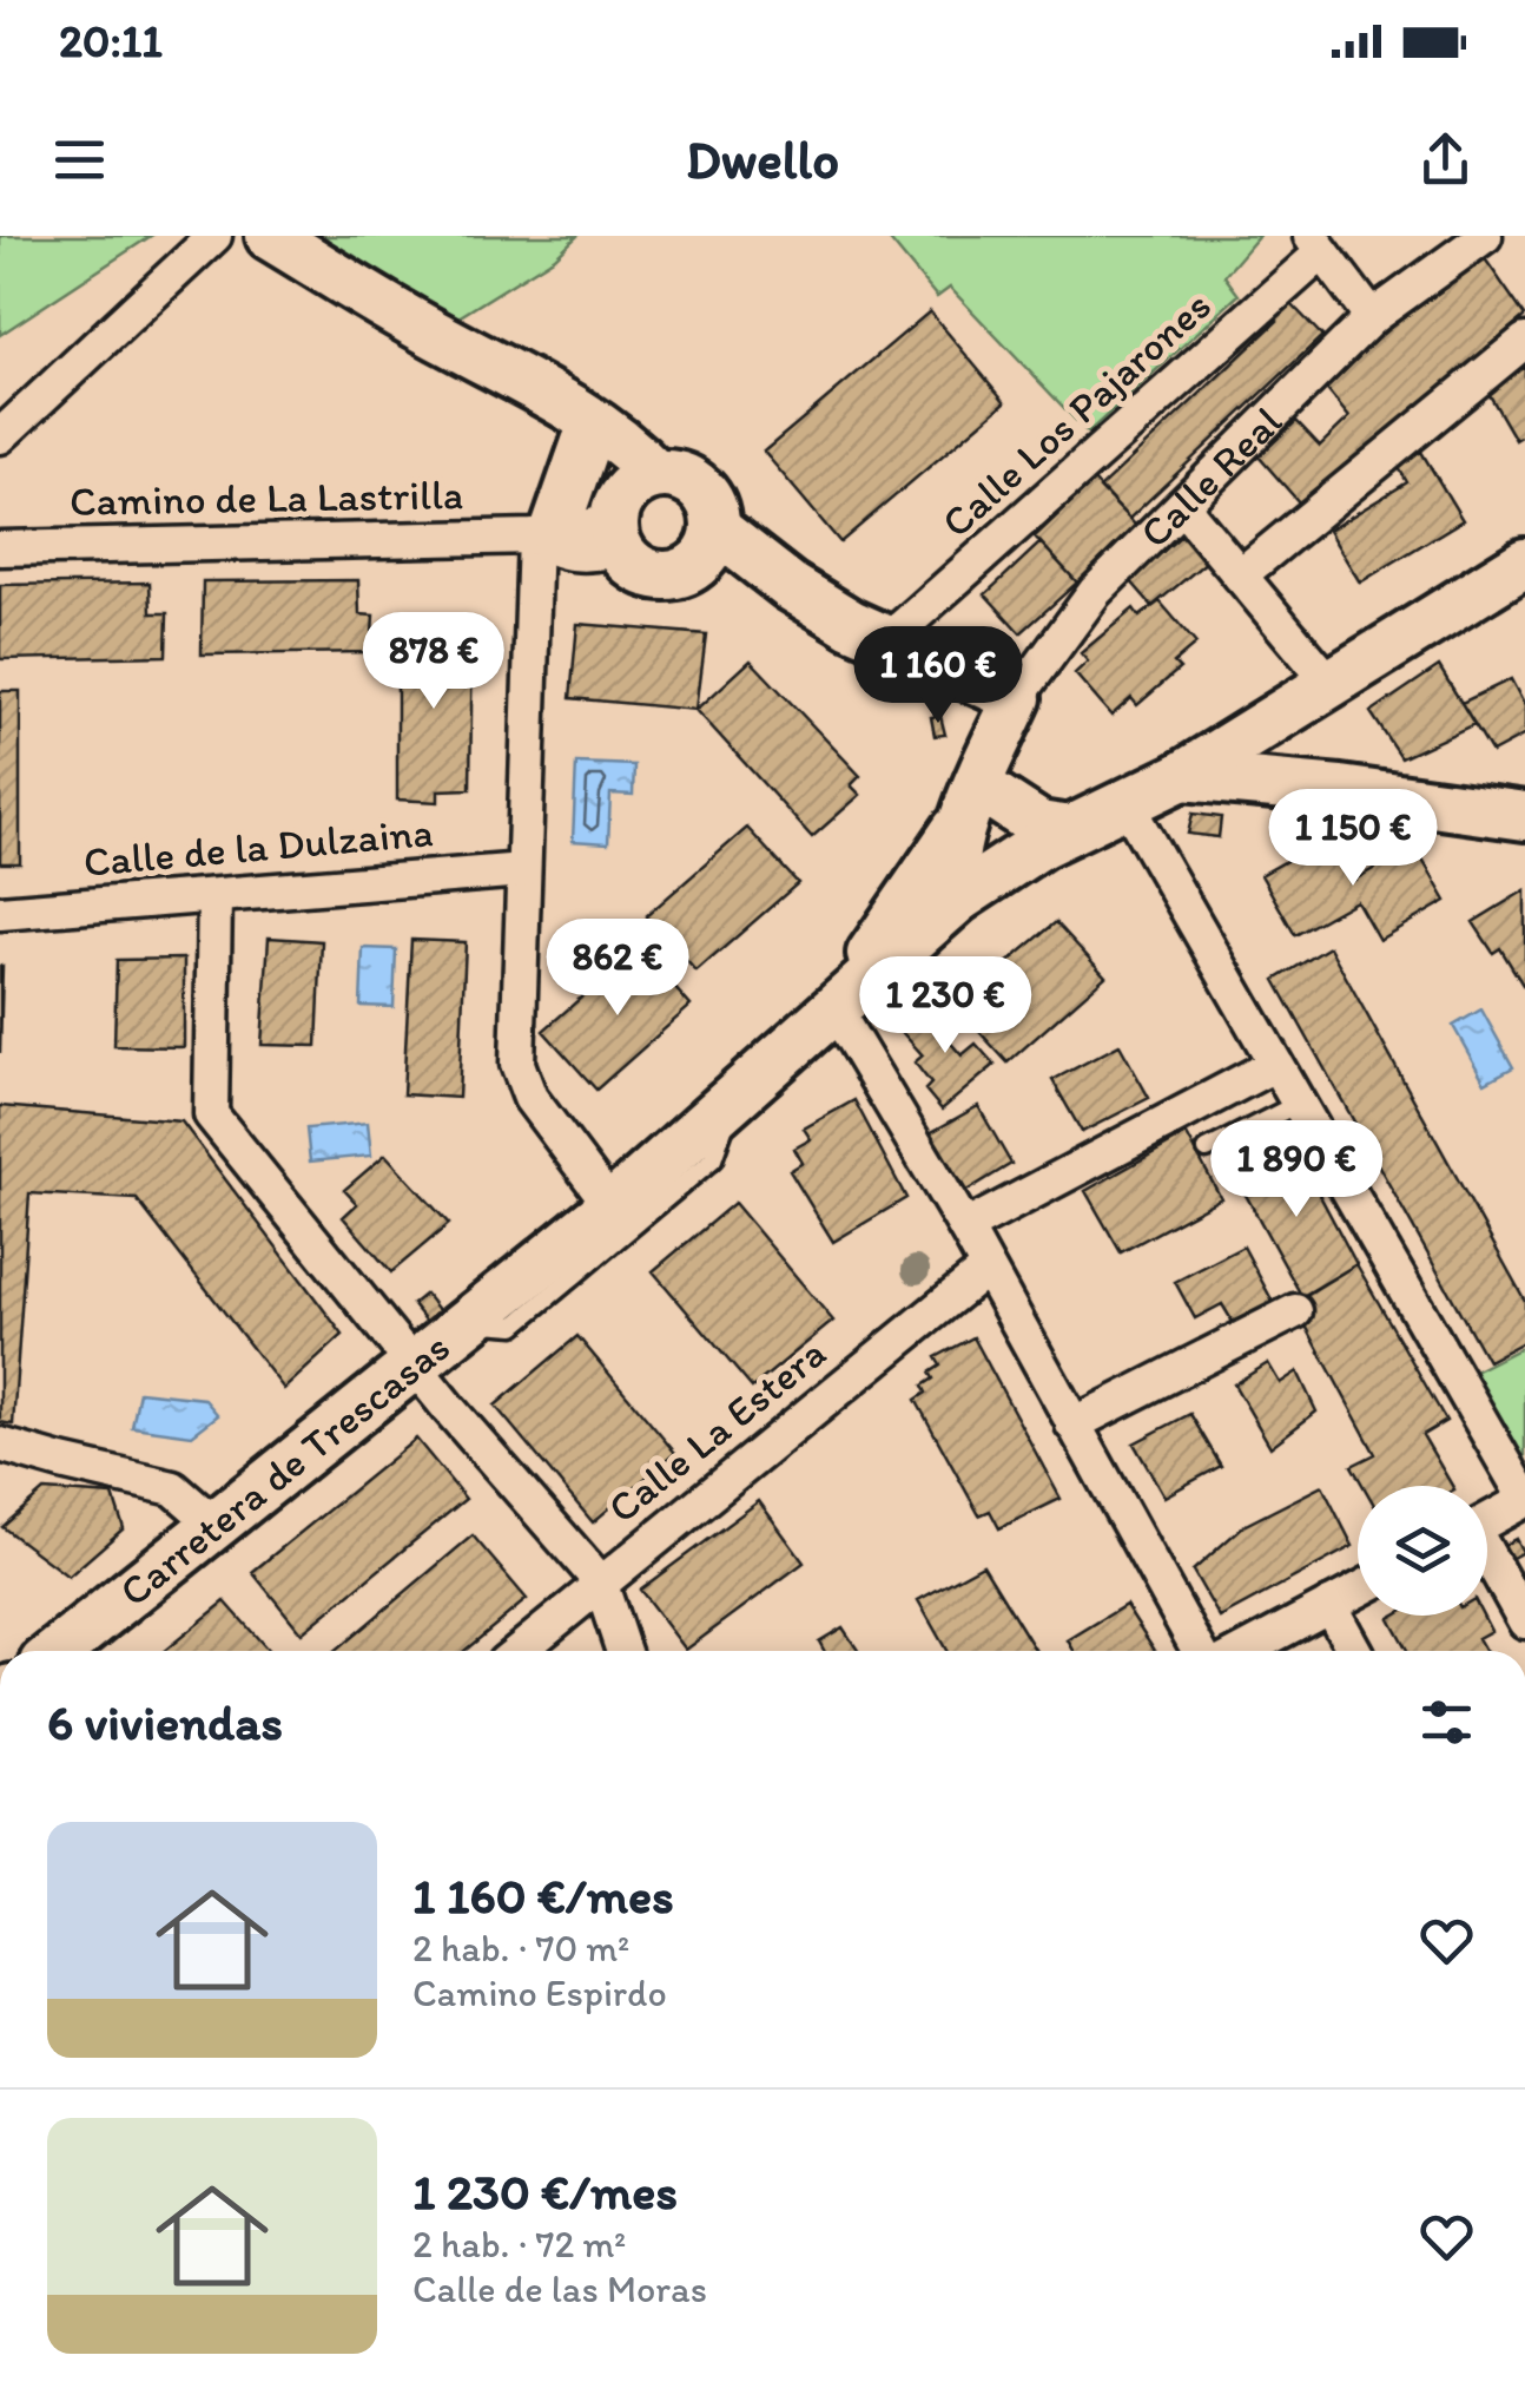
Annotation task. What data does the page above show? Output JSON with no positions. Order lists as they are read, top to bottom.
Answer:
{
  "streets": {
    "street": [
      "Calle Los Pajarones",
      "Calle Real",
      "Camino de La Lastrilla",
      "Calle de la Dulzaina",
      "Calle La Estera",
      "Carretera de Trescasas"
    ]
  },
  "crossings": [
    ["Calle Real", "Carretera de Trescasas"]
  ],
  "page": {
    "status": "20:11",
    "header": "Dwello",
    "price": [
      "878 €",
      "1 160 €",
      "1 150 €",
      "862 €",
      "1 230 €",
      "1 890 €"
    ],
    "heading": "6 viviendas",
    "list": [
      {
        "name": "1 160 €/mes",
        "note": "2 hab. · 70 m² · Camino Espirdo"
      },
      {
        "name": "1 230 €/mes",
        "note": "2 hab. · 72 m² · Calle de las Moras"
      }
    ]
  }
}
